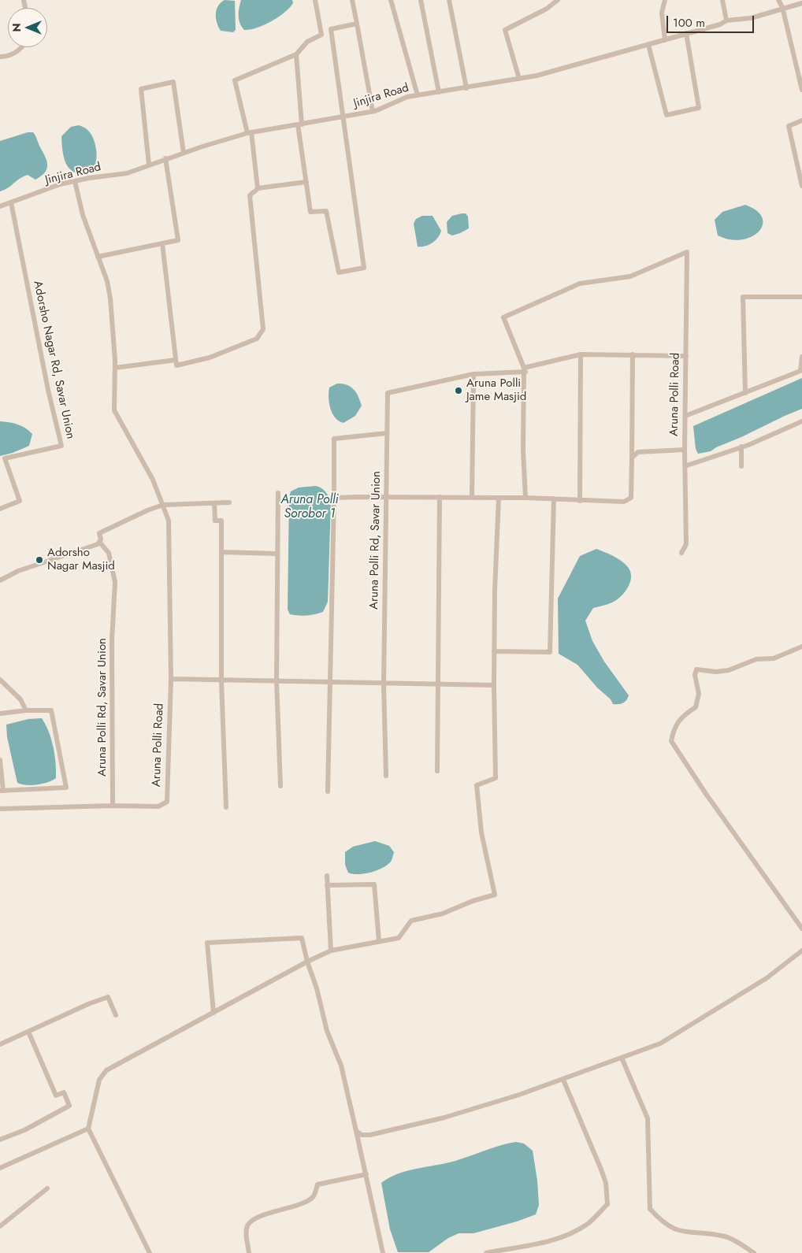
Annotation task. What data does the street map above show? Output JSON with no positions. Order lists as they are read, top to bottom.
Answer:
{
  "streets": {
    "street": [
      "Jinjira Road",
      "Adorsho Nagar Rd, Savar Union",
      "Aruna Polli Road",
      "Aruna Polli Rd, Savar Union"
    ]
  },
  "crossings": [
    ["Jinjira Road", "Adorsho Nagar Rd, Savar Union"],
    ["Aruna Polli Road", "Aruna Polli Rd, Savar Union"]
  ],
  "water": ["Aruna Polli Sorobor 1"],
  "places": ["Aruna Polli Jame Masjid", "Adorsho Nagar Masjid"],
  "scale_bar": "100 m",
  "north": "left"
}
